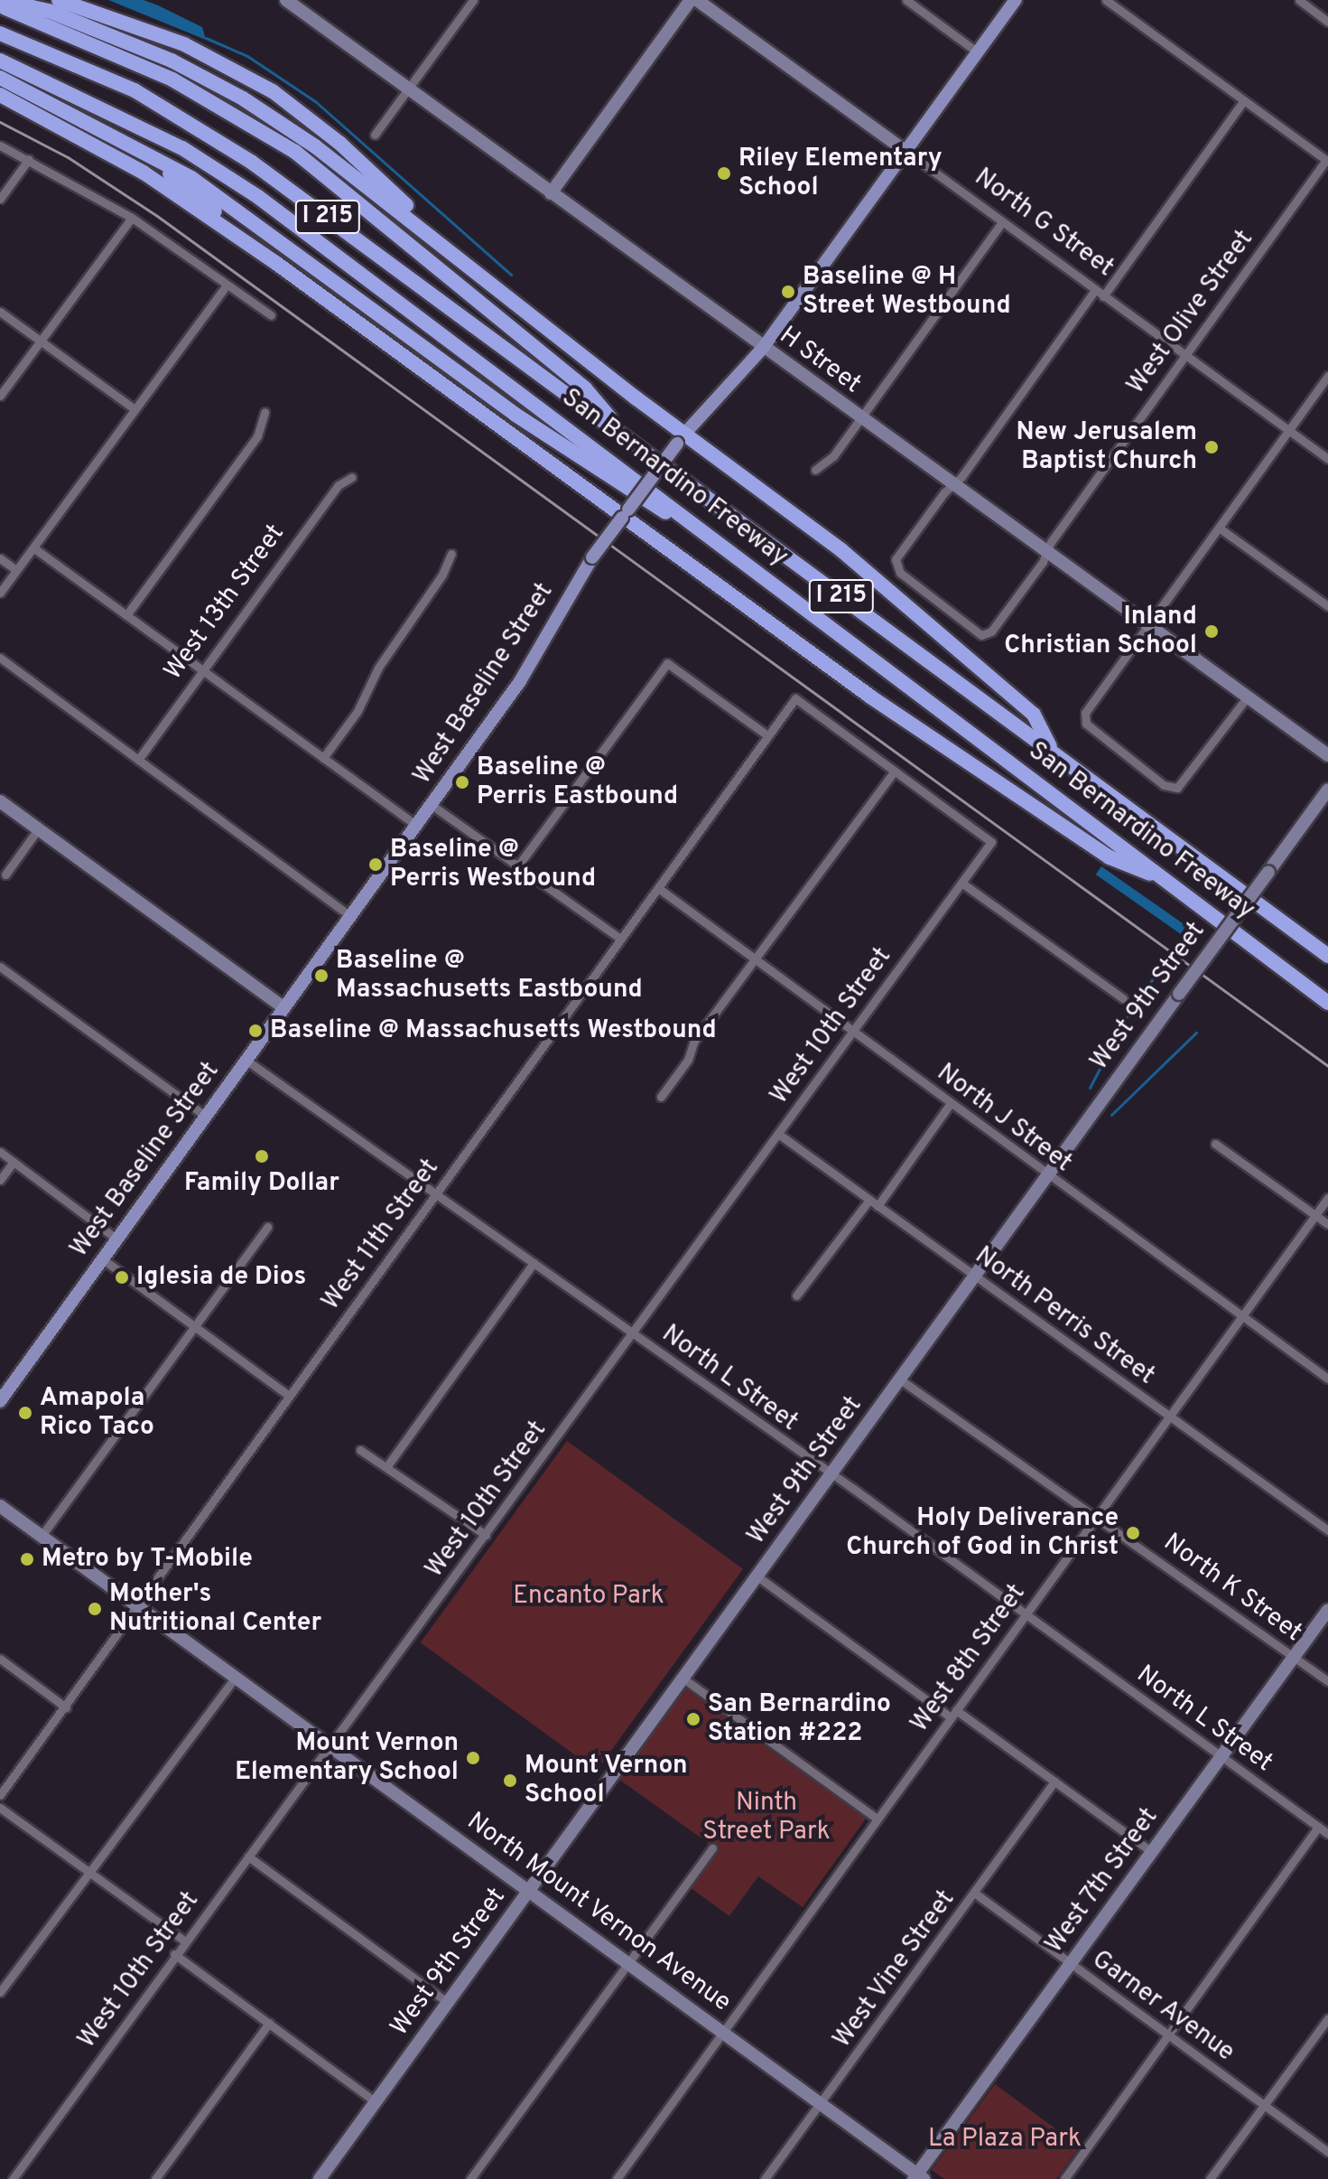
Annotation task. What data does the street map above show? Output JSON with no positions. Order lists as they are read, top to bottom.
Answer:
{
  "streets": {
    "highway": ["I 215", "San Bernardino Freeway"],
    "main road": ["West Baseline Street"],
    "street": [
      "North G Street",
      "West Olive Street",
      "H Street",
      "West 13th Street",
      "West 9th Street",
      "West 10th Street",
      "North J Street",
      "West 11th Street",
      "North Perris Street",
      "North L Street",
      "North K Street",
      "West 8th Street",
      "West 7th Street",
      "North Mount Vernon Avenue",
      "West Vine Street",
      "Garner Avenue"
    ]
  },
  "crossings": [
    ["North G Street", "West Olive Street"],
    ["North G Street", "West Baseline Street"],
    ["West Olive Street", "H Street"],
    ["H Street", "West Baseline Street"],
    ["West Baseline Street", "North L Street"],
    ["West 9th Street", "North J Street"],
    ["West 9th Street", "North Perris Street"],
    ["West 9th Street", "North L Street"],
    ["West 9th Street", "North K Street"],
    ["West 9th Street", "North Mount Vernon Avenue"],
    ["West 10th Street", "North J Street"],
    ["West 10th Street", "West 11th Street"],
    ["West 10th Street", "North Perris Street"],
    ["West 10th Street", "North L Street"],
    ["West 10th Street", "North Mount Vernon Avenue"],
    ["North J Street", "West 11th Street"],
    ["North J Street", "West 8th Street"],
    ["West 11th Street", "North L Street"],
    ["West 11th Street", "North Mount Vernon Avenue"],
    ["North Perris Street", "West 8th Street"],
    ["North L Street", "West 8th Street"],
    ["North L Street", "West 7th Street"],
    ["North K Street", "West 8th Street"],
    ["North K Street", "West 7th Street"],
    ["West 8th Street", "North Mount Vernon Avenue"],
    ["West 7th Street", "North Mount Vernon Avenue"],
    ["West 7th Street", "Garner Avenue"],
    ["North Mount Vernon Avenue", "West Vine Street"],
    ["West Vine Street", "Garner Avenue"]
  ],
  "parks": ["Encanto Park", "Ninth Street Park", "La Plaza Park"],
  "places": [
    "Riley Elementary School",
    "Baseline @ H Street Westbound",
    "New Jerusalem Baptist Church",
    "Inland Christian School",
    "Baseline @ Perris Eastbound",
    "Baseline @ Perris Westbound",
    "Baseline @ Massachusetts Eastbound",
    "Baseline @ Massachusetts Westbound",
    "Family Dollar",
    "Iglesia de Dios",
    "Amapola Rico Taco",
    "Holy Deliverance Church of God in Christ",
    "Metro by T-Mobile",
    "Mother's Nutritional Center",
    "San Bernardino Station #222",
    "Mount Vernon Elementary School",
    "Mount Vernon School"
  ]
}
